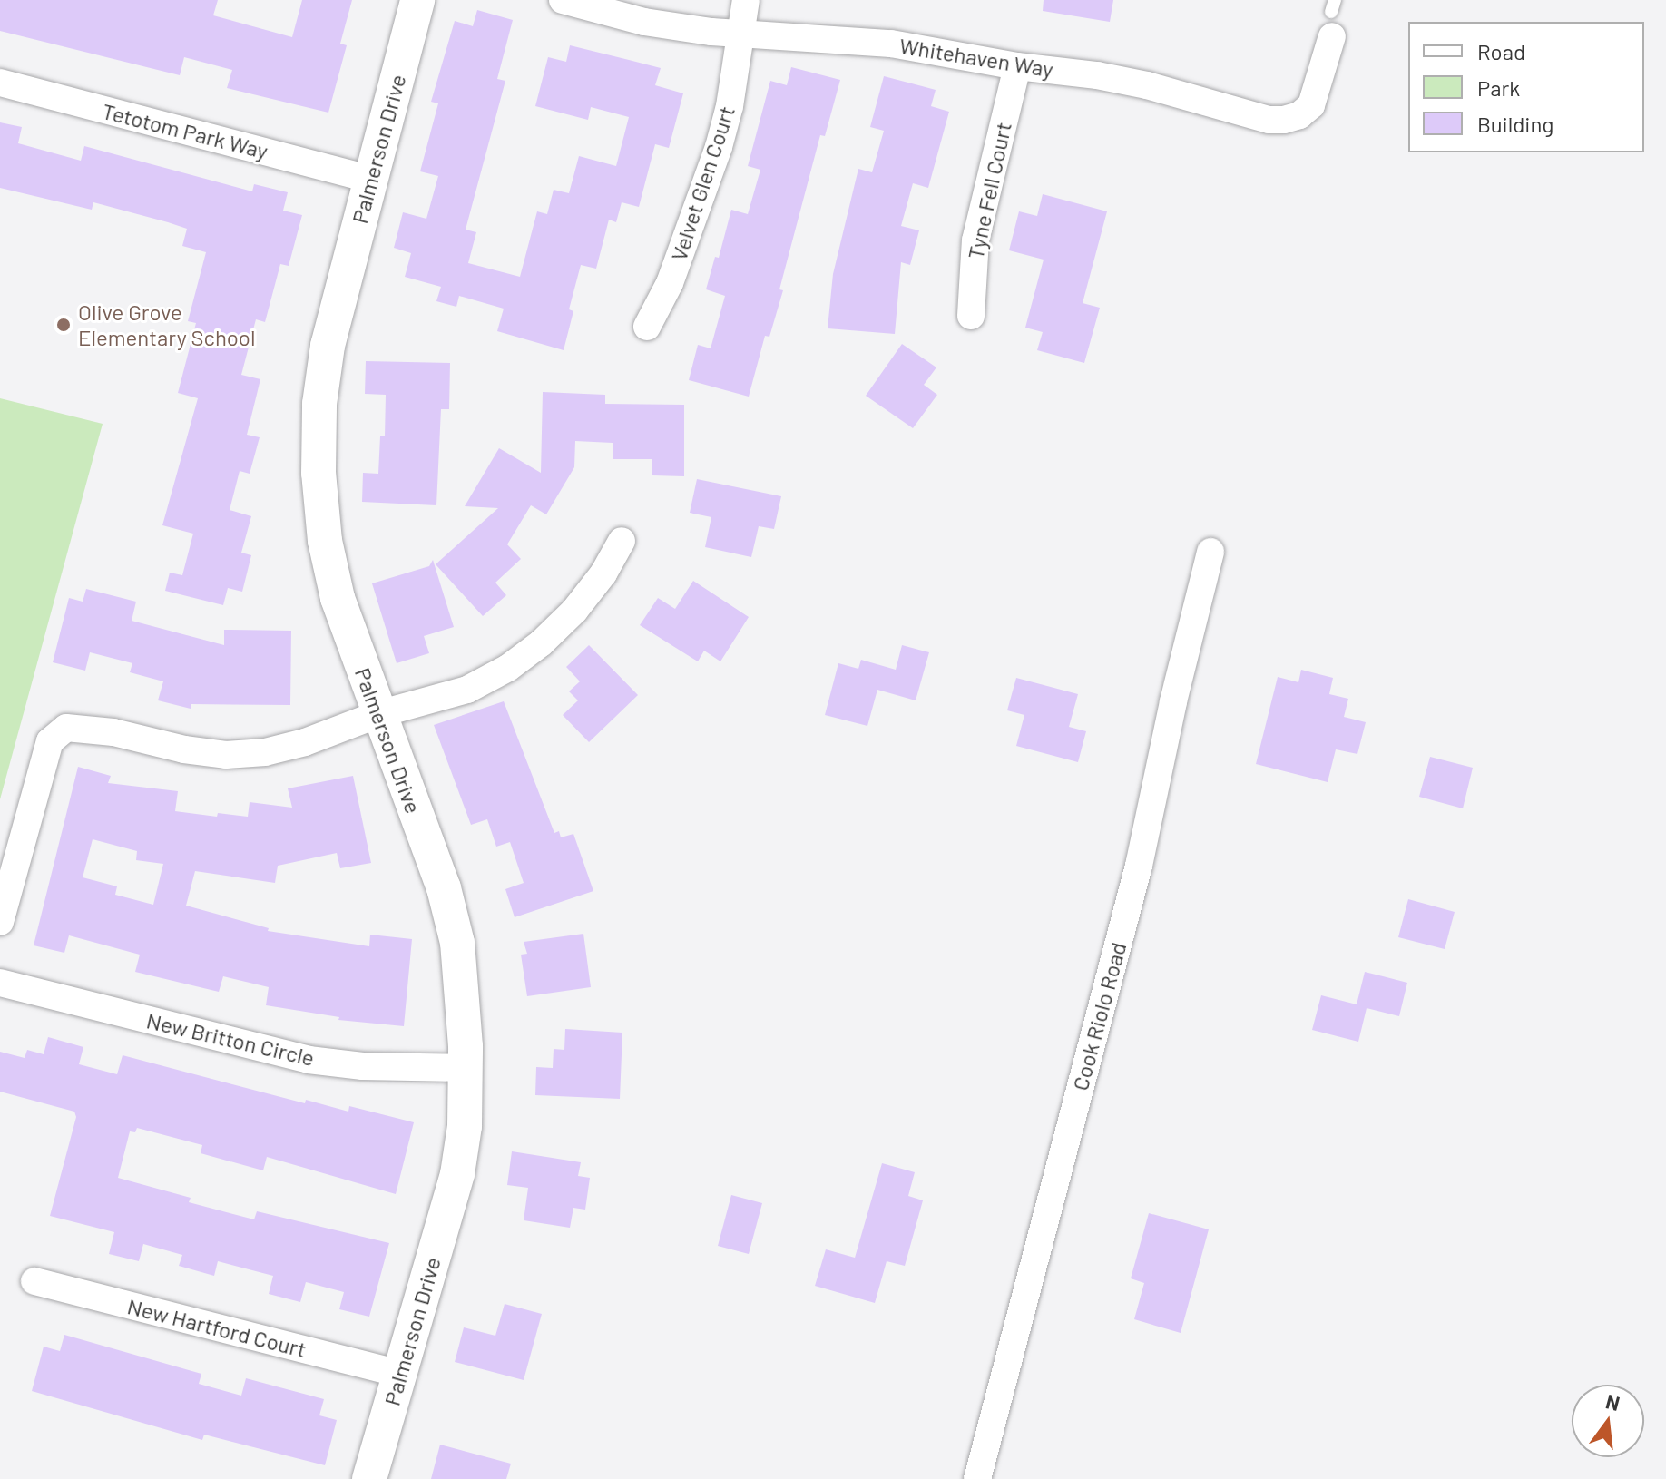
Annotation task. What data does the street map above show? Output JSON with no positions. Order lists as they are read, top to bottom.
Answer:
{
  "streets": {
    "street": [
      "Whitehaven Way",
      "Tetotom Park Way",
      "Palmerson Drive",
      "Velvet Glen Court",
      "Tyne Fell Court",
      "Cook Riolo Road",
      "New Britton Circle",
      "New Hartford Court"
    ]
  },
  "crossings": [
    ["Whitehaven Way", "Velvet Glen Court"],
    ["Whitehaven Way", "Tyne Fell Court"],
    ["Tetotom Park Way", "Palmerson Drive"],
    ["Palmerson Drive", "New Britton Circle"],
    ["Palmerson Drive", "New Hartford Court"]
  ],
  "places": ["Olive Grove Elementary School"],
  "legend": ["Road", "Park", "Building"],
  "north": "top"
}
